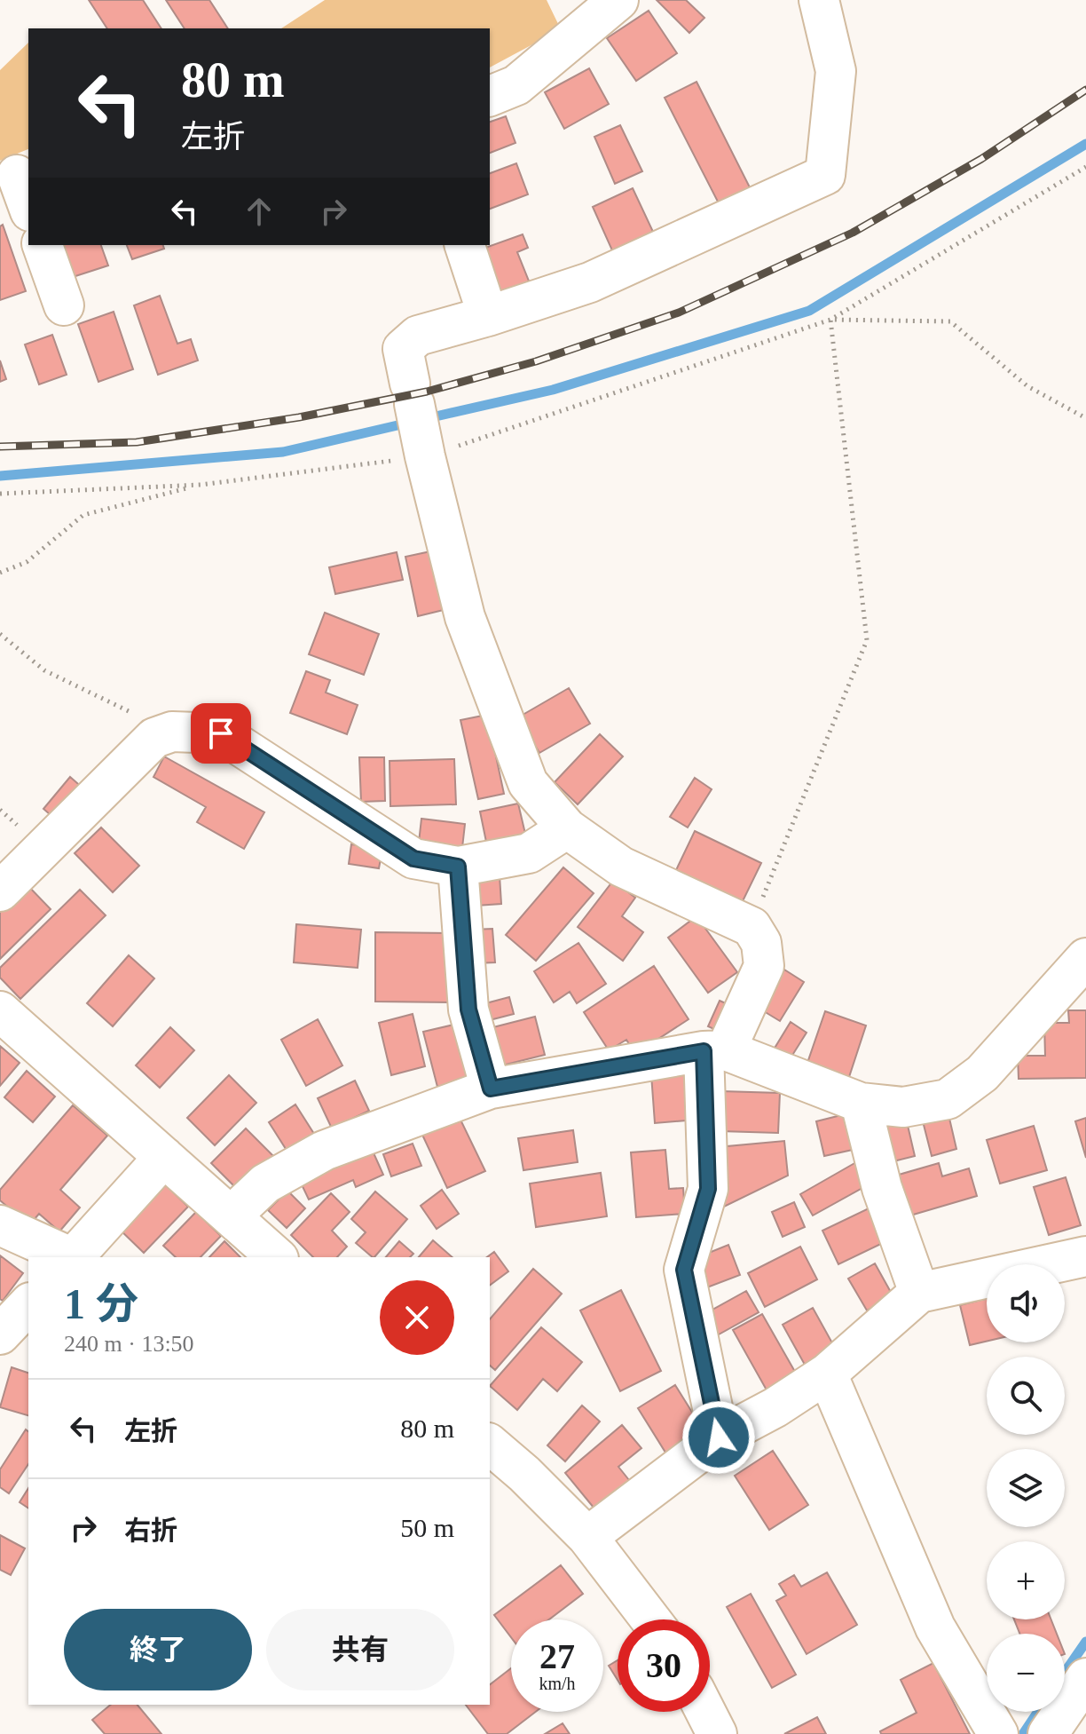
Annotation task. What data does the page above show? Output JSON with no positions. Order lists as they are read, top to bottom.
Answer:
{
  "page": {
    "turn": ["80 m", "左折"],
    "heading": ["1 分", "240 m · 13:50"],
    "map_buttons": ["+", "−"],
    "list": [
      {
        "name": "左折",
        "value": "80 m"
      },
      {
        "name": "右折",
        "value": "50 m"
      }
    ],
    "buttons": ["終了", "共有"],
    "speed": "27 km/h",
    "limit": "30"
  }
}
